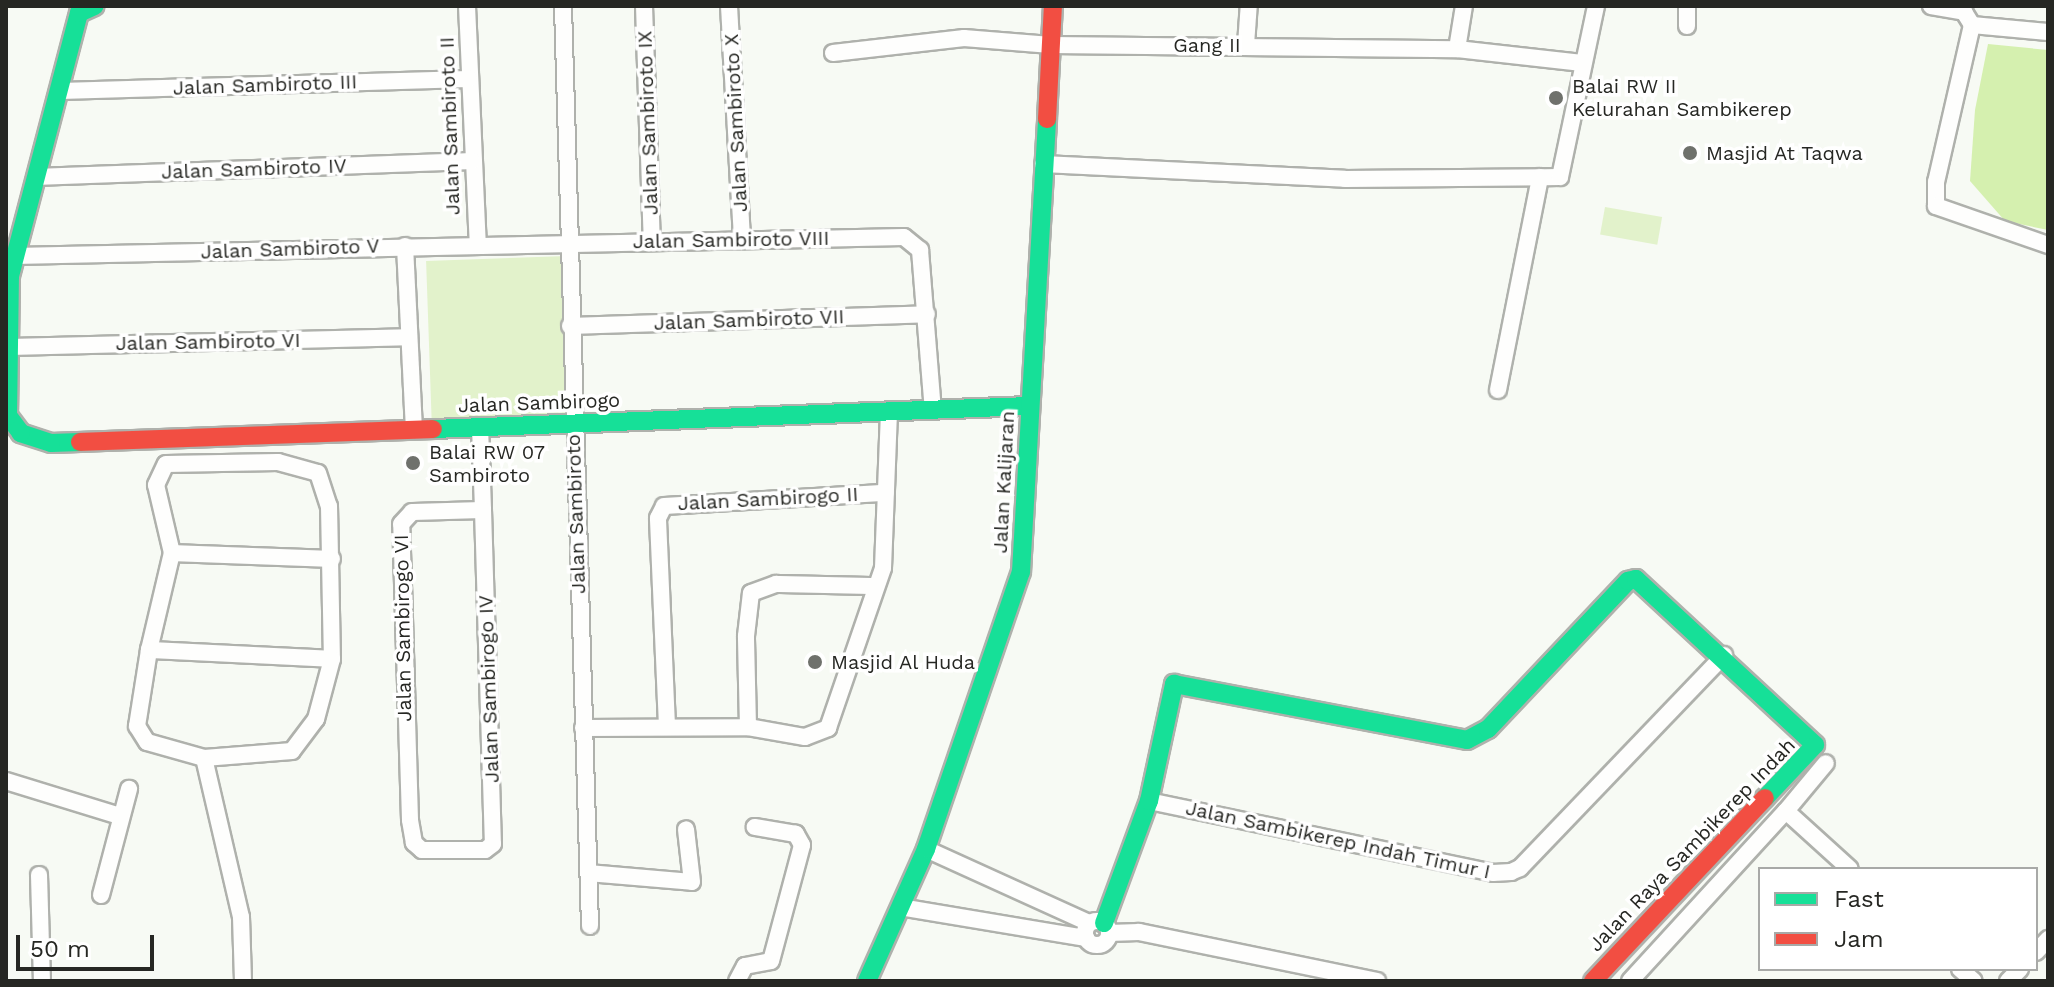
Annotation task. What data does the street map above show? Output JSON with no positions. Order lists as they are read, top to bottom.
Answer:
{
  "streets": {
    "street": [
      "Gang II",
      "Jalan Sambiroto III",
      "Jalan Sambiroto IX",
      "Jalan Sambiroto X",
      "Jalan Sambiroto II",
      "Jalan Sambiroto IV",
      "Jalan Sambiroto VIII",
      "Jalan Sambiroto V",
      "Jalan Sambiroto VII",
      "Jalan Sambiroto VI",
      "Jalan Sambirogo",
      "Jalan Kalijaran",
      "Jalan Sambirogo II",
      "Jalan Sambiroto",
      "Jalan Sambirogo VI",
      "Jalan Sambirogo IV",
      "Jalan Sambikerep Indah Timur I",
      "Jalan Raya Sambikerep Indah"
    ]
  },
  "crossings": [
    ["Gang II", "Jalan Kalijaran"],
    ["Jalan Sambiroto III", "Jalan Sambiroto II"],
    ["Jalan Sambiroto IX", "Jalan Sambiroto VIII"],
    ["Jalan Sambiroto X", "Jalan Sambiroto VIII"],
    ["Jalan Sambiroto II", "Jalan Sambiroto IV"],
    ["Jalan Sambiroto II", "Jalan Sambiroto V"],
    ["Jalan Sambiroto VIII", "Jalan Sambiroto V"],
    ["Jalan Sambiroto VIII", "Jalan Sambiroto VII"],
    ["Jalan Sambiroto VIII", "Jalan Sambiroto"],
    ["Jalan Sambiroto V", "Jalan Sambiroto"],
    ["Jalan Sambiroto VII", "Jalan Sambiroto"],
    ["Jalan Sambiroto VI", "Jalan Sambirogo"],
    ["Jalan Sambirogo", "Jalan Kalijaran"],
    ["Jalan Sambirogo", "Jalan Sambiroto"],
    ["Jalan Sambirogo", "Jalan Sambirogo IV"],
    ["Jalan Sambirogo VI", "Jalan Sambirogo IV"],
    ["Jalan Sambikerep Indah Timur I", "Jalan Raya Sambikerep Indah"]
  ],
  "places": [
    "Balai RW II Kelurahan Sambikerep",
    "Masjid At Taqwa",
    "Balai RW 07 Sambiroto",
    "Masjid Al Huda"
  ],
  "legend": ["Fast", "Jam"],
  "scale_bar": "50 m"
}
